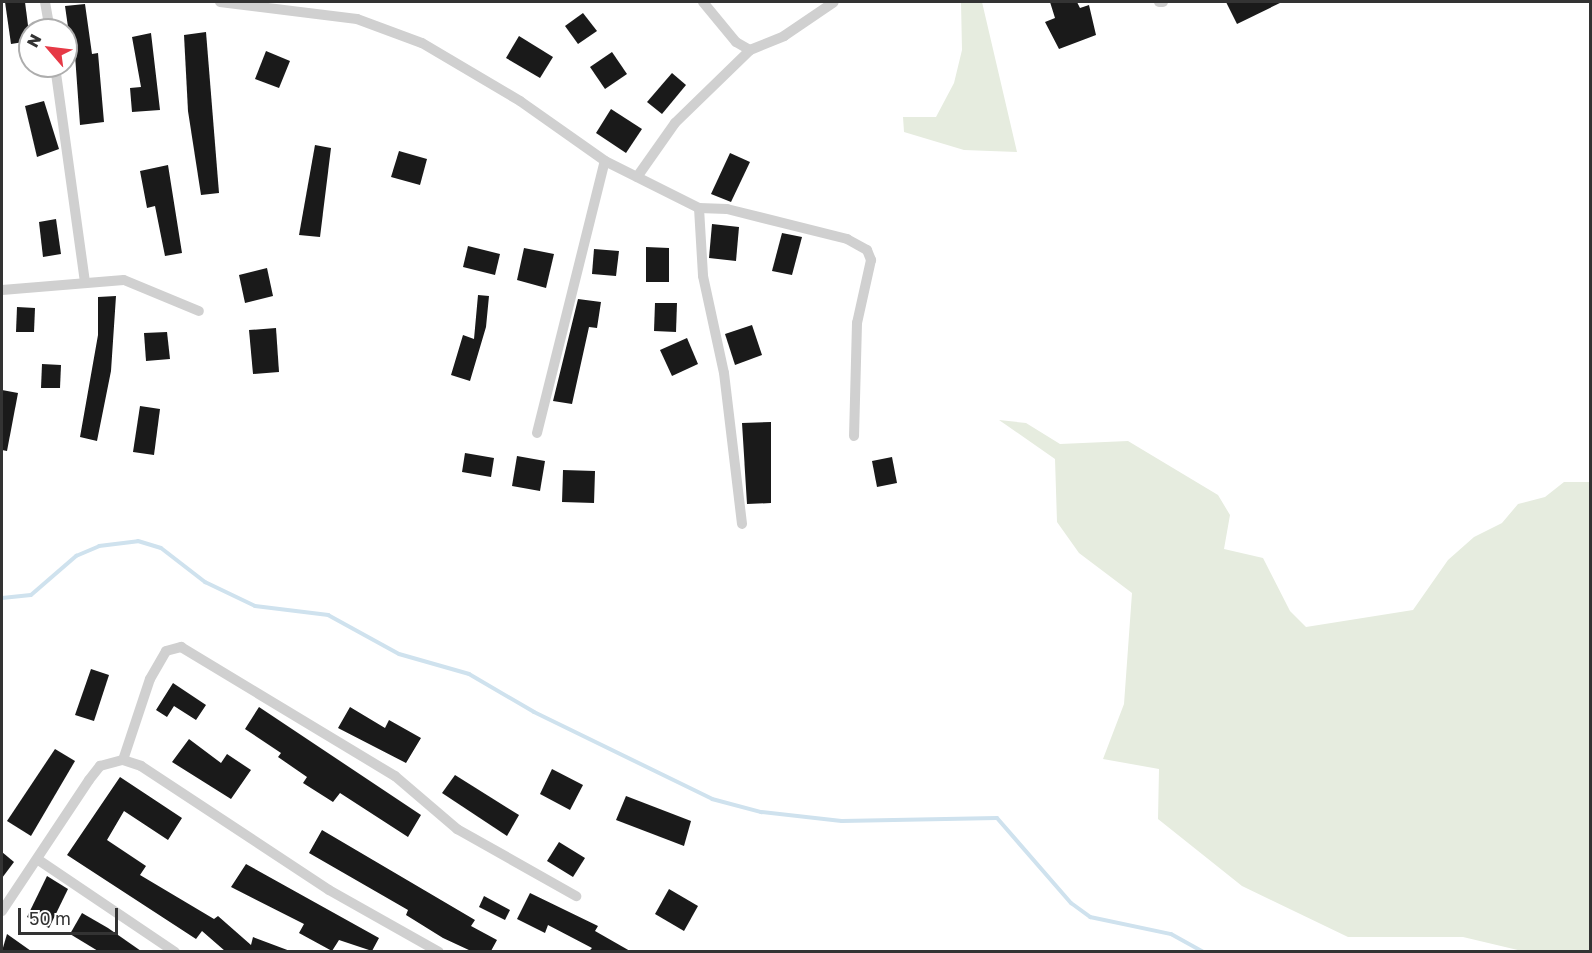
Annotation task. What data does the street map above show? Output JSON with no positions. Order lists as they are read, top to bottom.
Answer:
{
  "scale_bar": "50 m",
  "north": "top left"
}
